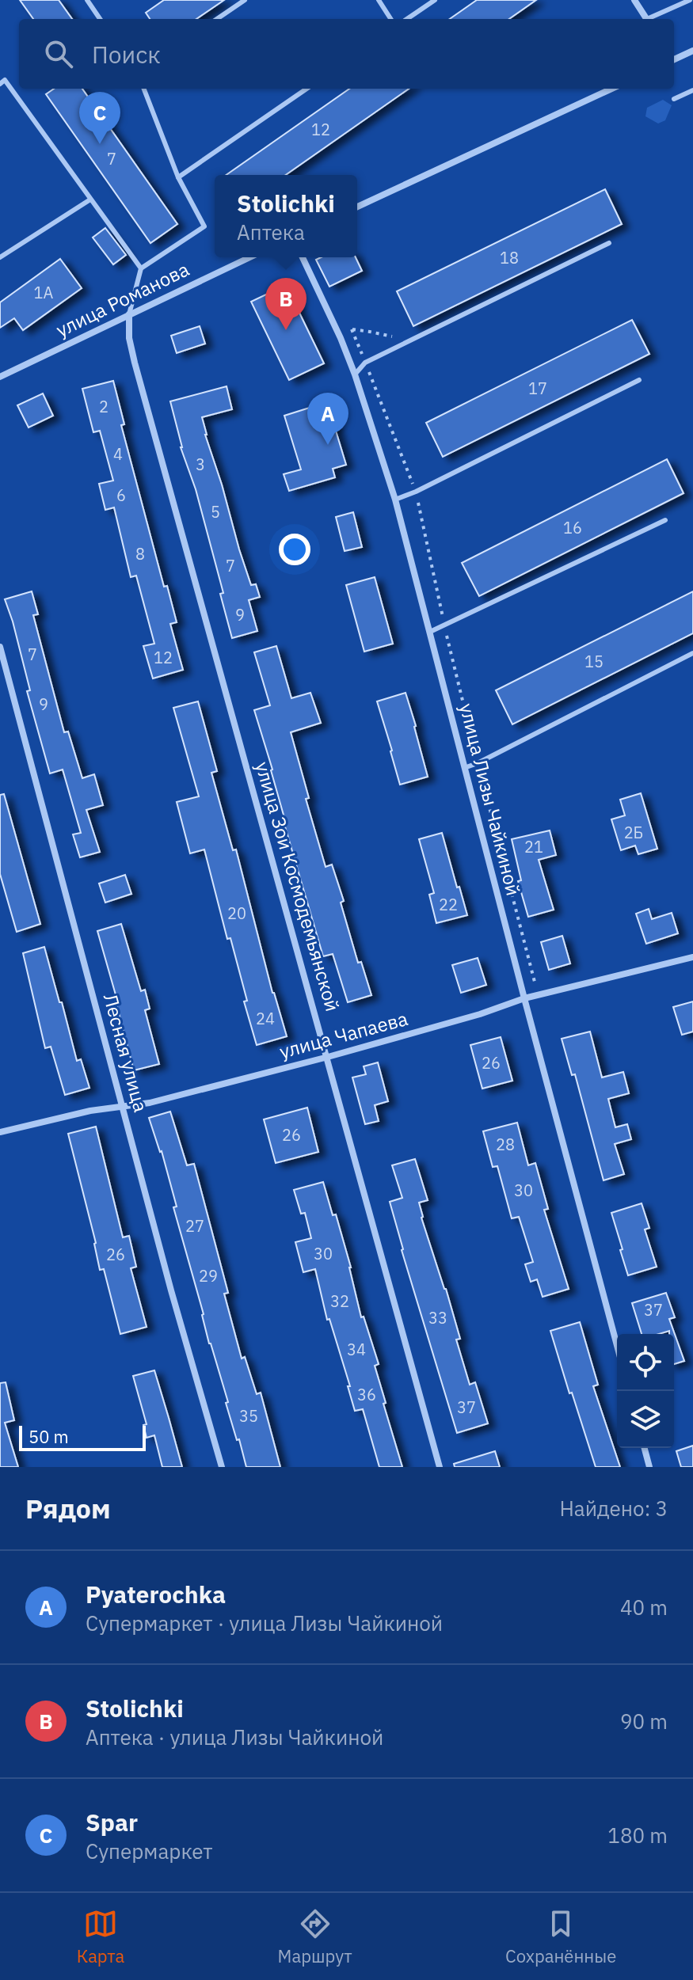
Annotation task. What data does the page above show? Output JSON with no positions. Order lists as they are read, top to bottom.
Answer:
{
  "streets": {
    "street": [
      "улица Романова",
      "улица Лизы Чайкиной",
      "улица Зои Космодемьянской",
      "улица Чапаева",
      "Лесная улица"
    ]
  },
  "crossings": [
    ["улица Романова", "улица Зои Космодемьянской"],
    ["улица Лизы Чайкиной", "улица Чапаева"],
    ["улица Зои Космодемьянской", "улица Чапаева"],
    ["улица Чапаева", "Лесная улица"]
  ],
  "house_numbers": [
    "12",
    "7",
    "18",
    "1А",
    "17",
    "2",
    "4",
    "3",
    "6",
    "5",
    "16",
    "8",
    "7",
    "9",
    "7",
    "12",
    "15",
    "9",
    "2Б",
    "21",
    "22",
    "20",
    "24",
    "26",
    "26",
    "28",
    "30",
    "27",
    "30",
    "26",
    "29",
    "32",
    "37",
    "33",
    "34",
    "36",
    "37",
    "35"
  ],
  "scale_bar": "50 m",
  "page": {
    "search": "Поиск",
    "pins": ["C", "B", "A"],
    "popup": ["Stolichki", "Аптека"],
    "scale": "50 m",
    "heading": ["Рядом", "Найдено: 3"],
    "list": [
      {
        "mark": "A",
        "name": "Pyaterochka",
        "note": "Супермаркет · улица Лизы Чайкиной",
        "value": "40 m"
      },
      {
        "mark": "B",
        "name": "Stolichki",
        "note": "Аптека · улица Лизы Чайкиной",
        "value": "90 m"
      },
      {
        "mark": "C",
        "name": "Spar",
        "note": "Супермаркет",
        "value": "180 m"
      }
    ],
    "nav": ["Карта", "Маршрут", "Сохранённые"]
  }
}
